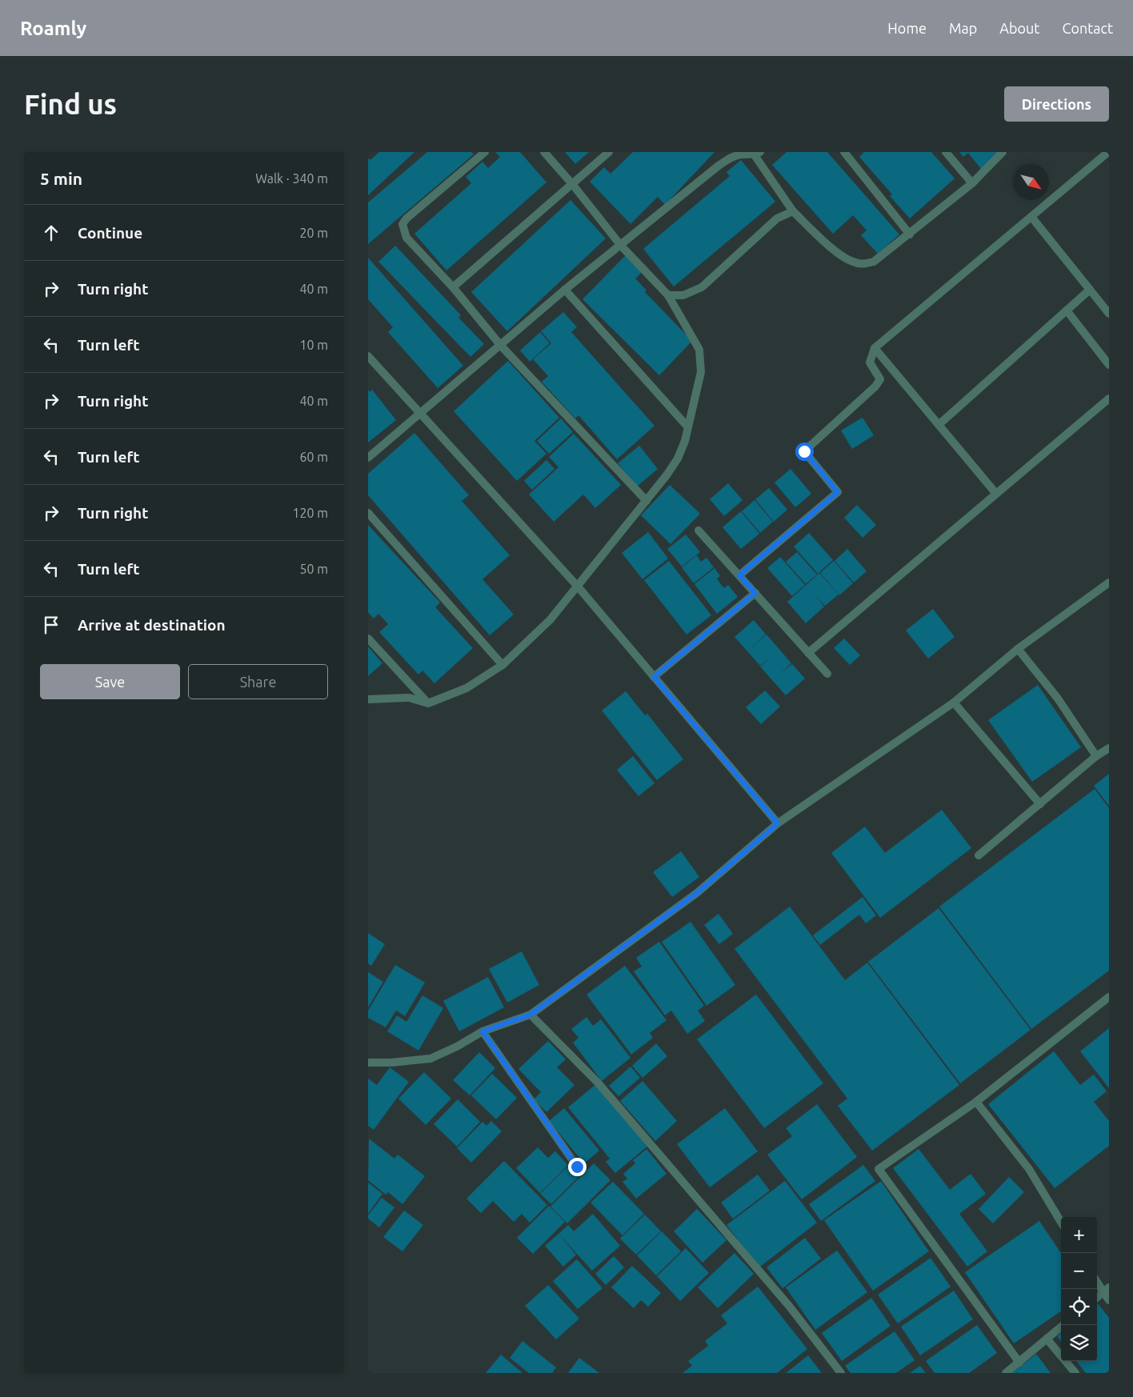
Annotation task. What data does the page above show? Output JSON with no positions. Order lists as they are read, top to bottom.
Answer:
{
  "north": "bottom right",
  "page": {
    "header": "Roamly",
    "nav": [
      "Home",
      "Map",
      "About",
      "Contact"
    ],
    "buttons": [
      "Directions",
      ["Save", "Share"]
    ],
    "title": "Find us",
    "heading": ["5 min", "Walk · 340 m"],
    "list": [
      ["Continue", "20 m"],
      ["Turn right", "40 m"],
      ["Turn left", "10 m"],
      ["Turn right", "40 m"],
      ["Turn left", "60 m"],
      ["Turn right", "120 m"],
      ["Turn left", "50 m"],
      "Arrive at destination"
    ],
    "map_buttons": ["+", "−"]
  }
}
